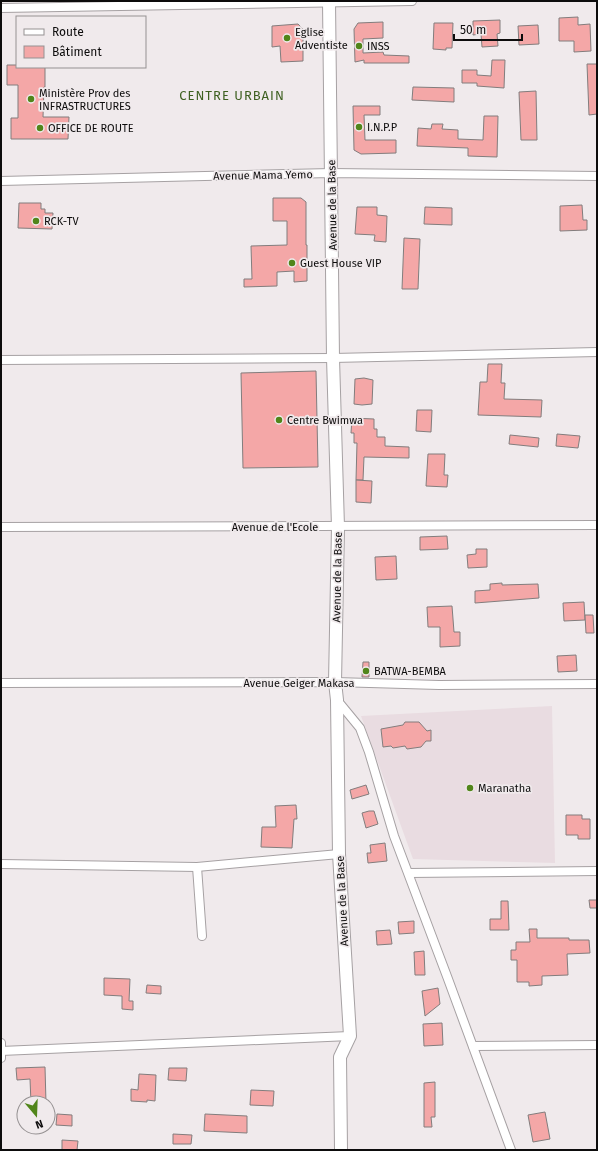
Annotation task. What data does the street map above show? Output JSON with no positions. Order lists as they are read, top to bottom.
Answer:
{
  "streets": {
    "main road": ["Avenue de la Base"],
    "street": ["Avenue Mama Yemo", "Avenue de l'Ecole", "Avenue Geiger Makasa"]
  },
  "crossings": [
    ["Avenue Mama Yemo", "Avenue de la Base"],
    ["Avenue de la Base", "Avenue de l'Ecole"],
    ["Avenue de la Base", "Avenue Geiger Makasa"]
  ],
  "districts": ["CENTRE URBAIN"],
  "places": [
    "Eglise Adventiste",
    "INSS",
    "Ministère Prov des INFRASTRUCTURES",
    "I.N.P.P",
    "OFFICE DE ROUTE",
    "RCK-TV",
    "Guest House VIP",
    "Centre Bwimwa",
    "BATWA-BEMBA",
    "Maranatha"
  ],
  "legend": ["Route", "Bâtiment"],
  "scale_bar": "50 m",
  "north": "bottom"
}
